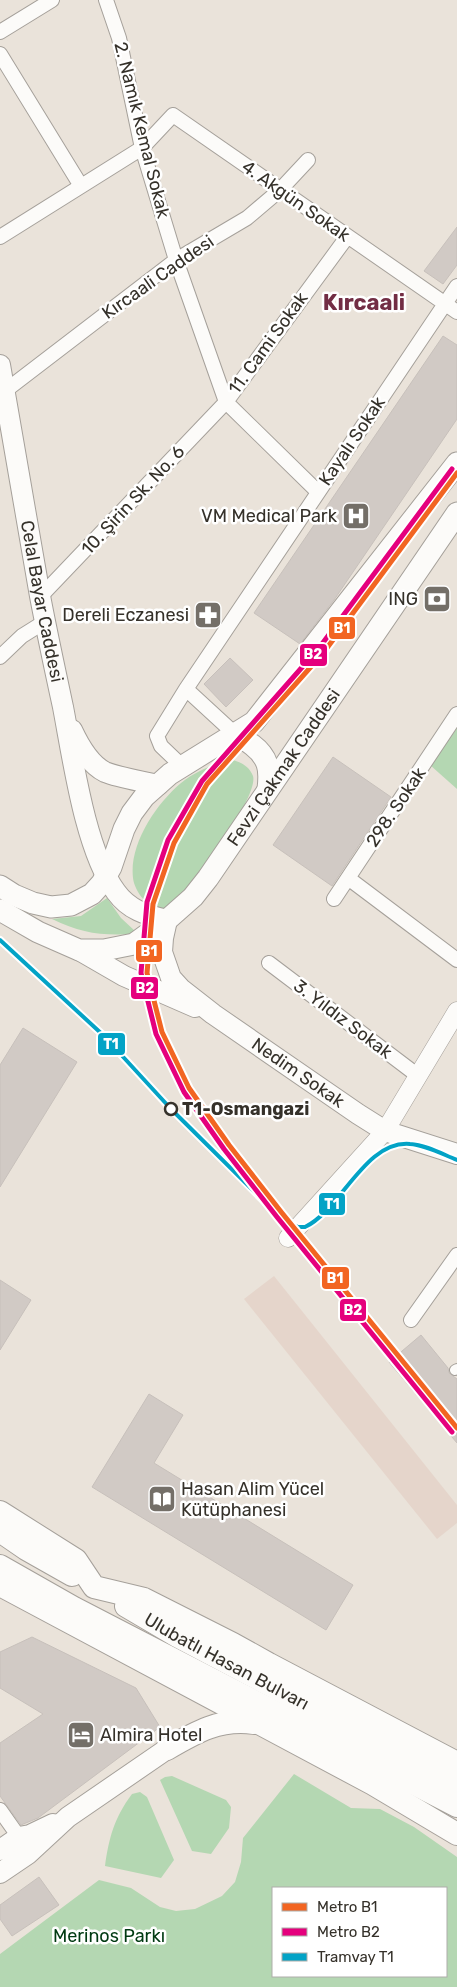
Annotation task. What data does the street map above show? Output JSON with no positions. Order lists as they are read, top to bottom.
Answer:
{
  "streets": {
    "highway": ["Ulubatlı Hasan Bulvarı"],
    "main road": ["Celal Bayar Caddesi", "Fevzi Çakmak Caddesi", "Nedim Sokak"],
    "street": [
      "2. Namık Kemal Sokak",
      "4. Akgün Sokak",
      "Kırcaali Caddesi",
      "11. Cami Sokak",
      "Kayalı Sokak",
      "10. Şirin Sk. No. 6",
      "298. Sokak",
      "3. Yıldız Sokak"
    ]
  },
  "crossings": [
    ["2. Namık Kemal Sokak", "4. Akgün Sokak"],
    ["2. Namık Kemal Sokak", "Kırcaali Caddesi"],
    ["2. Namık Kemal Sokak", "11. Cami Sokak"],
    ["2. Namık Kemal Sokak", "10. Şirin Sk. No. 6"],
    ["4. Akgün Sokak", "Kırcaali Caddesi"],
    ["4. Akgün Sokak", "11. Cami Sokak"],
    ["4. Akgün Sokak", "Kayalı Sokak"],
    ["Kırcaali Caddesi", "Celal Bayar Caddesi"],
    ["11. Cami Sokak", "10. Şirin Sk. No. 6"],
    ["10. Şirin Sk. No. 6", "Celal Bayar Caddesi"],
    ["Celal Bayar Caddesi", "Fevzi Çakmak Caddesi"]
  ],
  "districts": ["Kırcaali"],
  "parks": ["Merinos Parkı"],
  "places": {
    "hospital": ["VM Medical Park"],
    "bank": ["ING"],
    "pharmacy": ["Dereli Eczanesi"],
    "other": ["T1-Osmangazi"],
    "library": ["Hasan Alim Yücel Kütüphanesi"],
    "hotel": ["Almira Hotel"]
  },
  "lines": ["metro line B2", "metro line B1", "tram line T1"],
  "legend": ["Metro B1", "Metro B2", "Tramvay T1"]
}
